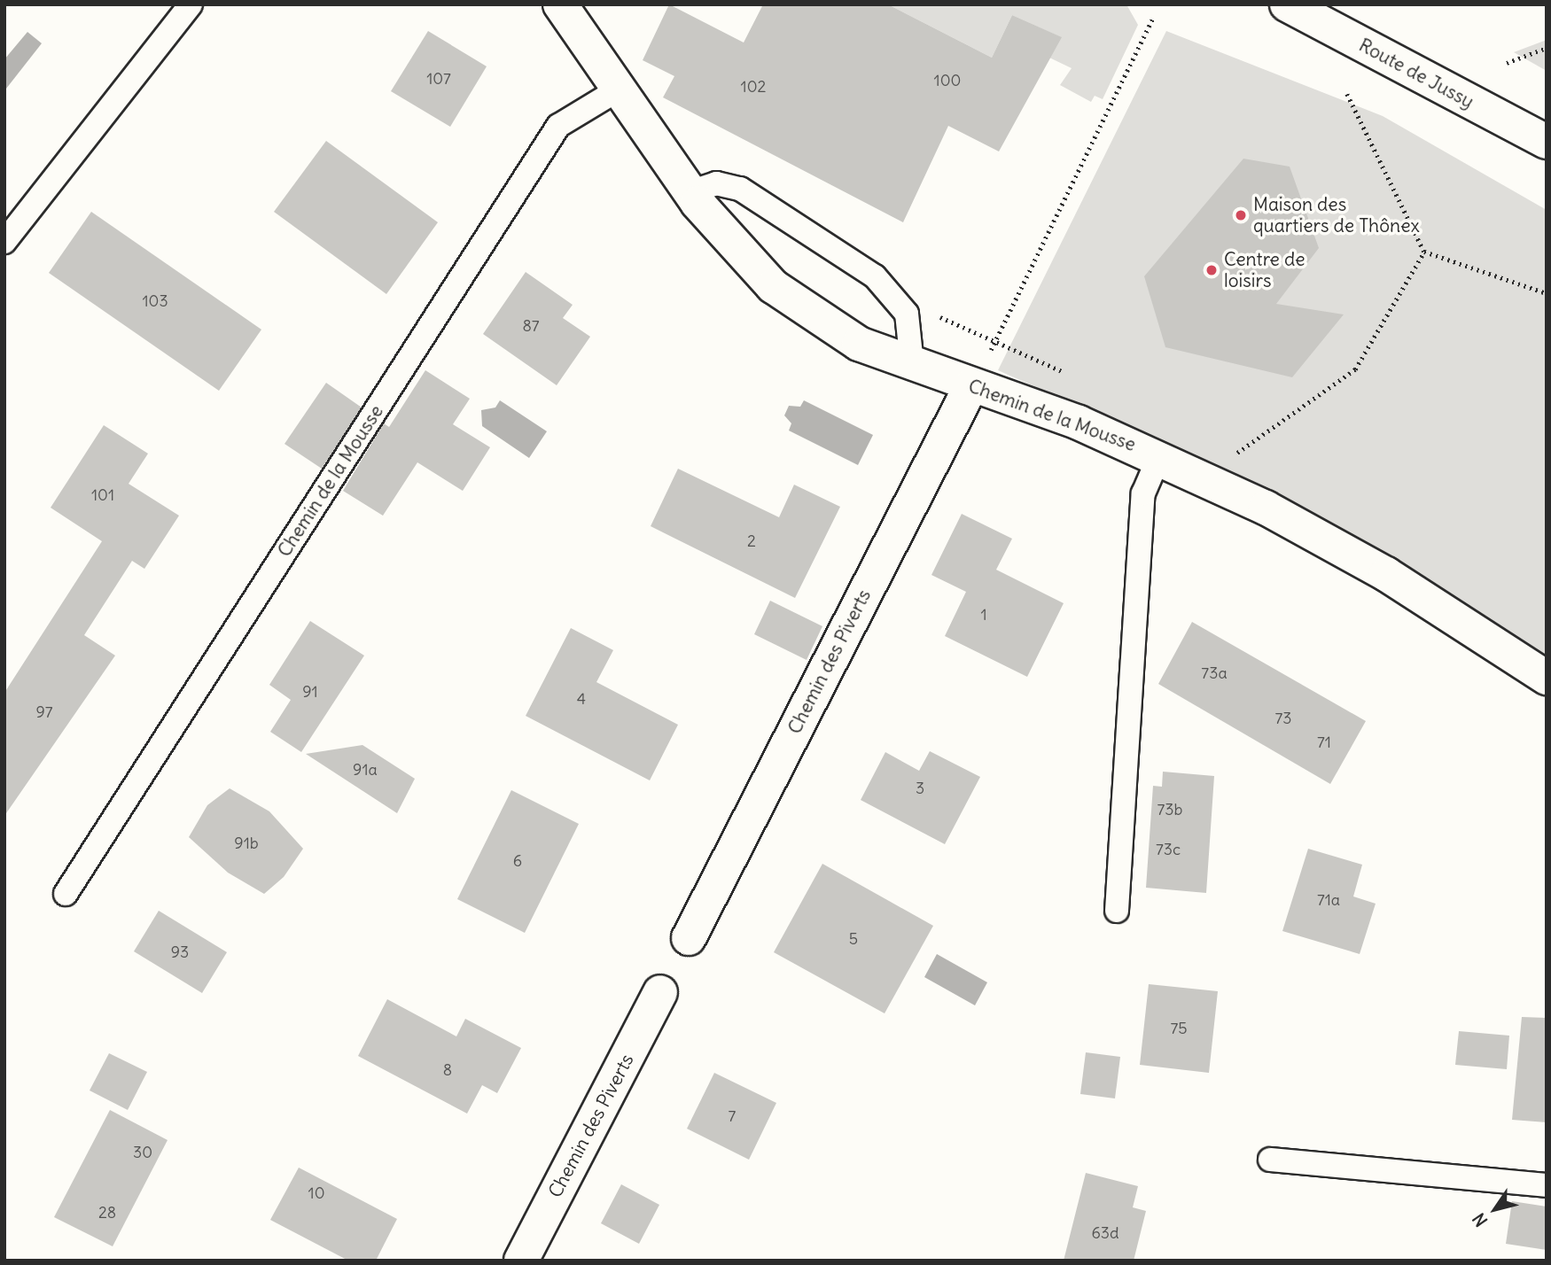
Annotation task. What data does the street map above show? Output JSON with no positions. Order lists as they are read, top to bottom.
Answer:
{
  "streets": {
    "street": ["Route de Jussy", "Chemin de la Mousse", "Chemin des Piverts"]
  },
  "crossings": [
    ["Chemin de la Mousse", "Chemin des Piverts"]
  ],
  "places": ["Maison des quartiers de Thônex", "Centre de loisirs"],
  "house_numbers": [
    "107",
    "100",
    "102",
    "103",
    "87",
    "101",
    "2",
    "1",
    "73a",
    "91",
    "4",
    "97",
    "73",
    "71",
    "91a",
    "3",
    "73b",
    "91b",
    "73c",
    "6",
    "71a",
    "5",
    "93",
    "75",
    "8",
    "7",
    "30",
    "10",
    "28",
    "63d"
  ],
  "north": "bottom left"
}
